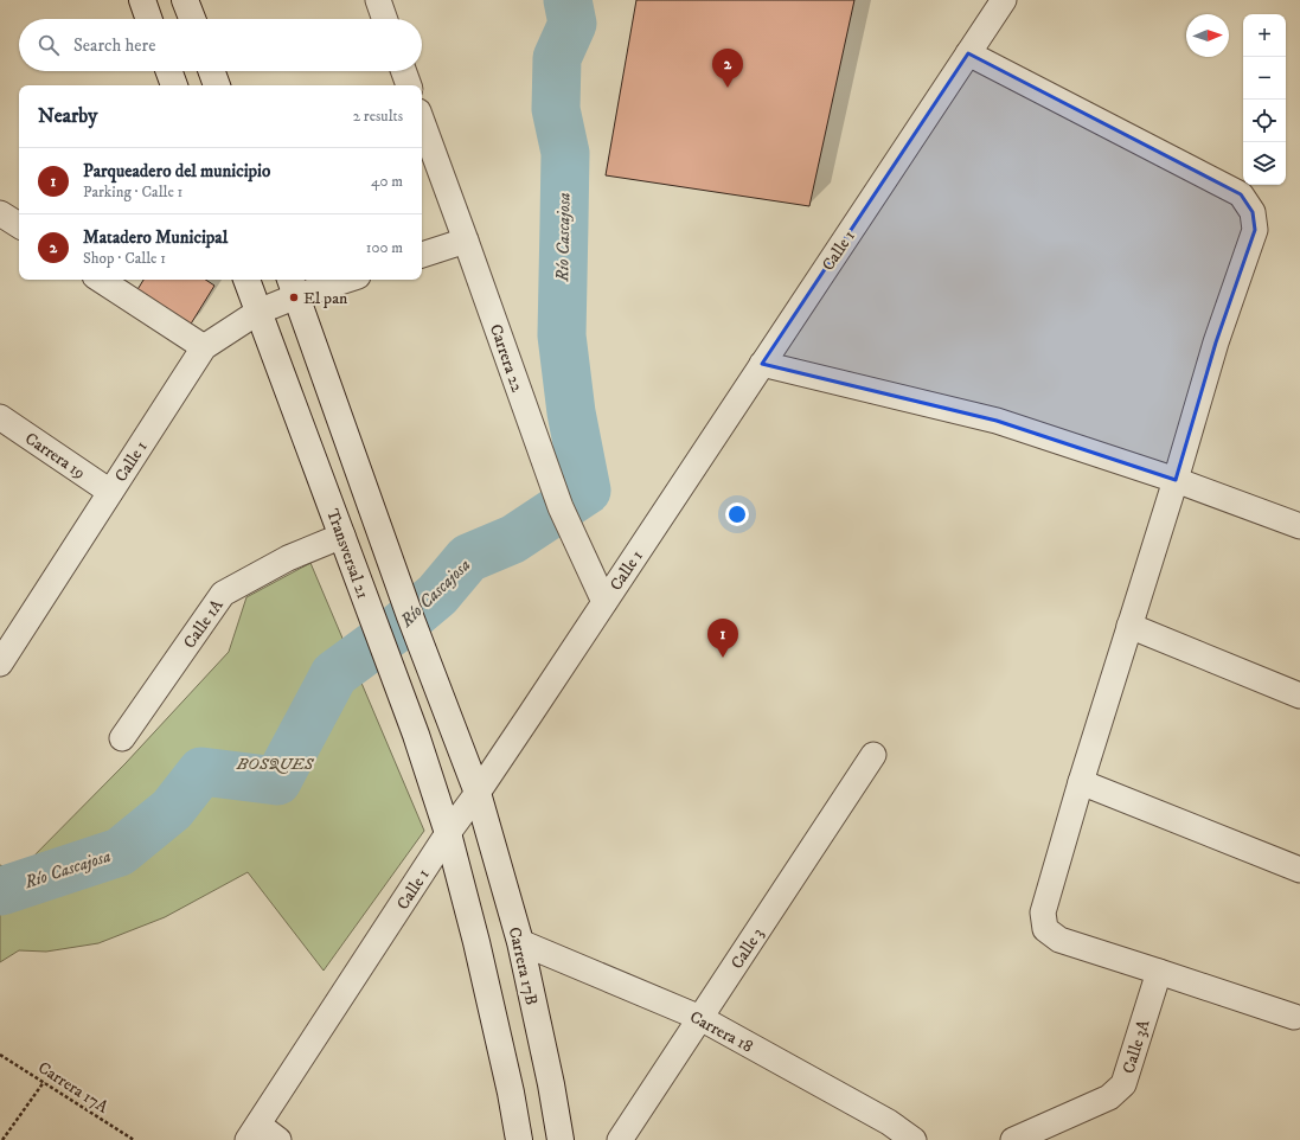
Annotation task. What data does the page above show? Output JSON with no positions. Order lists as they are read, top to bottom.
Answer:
{
  "streets": {
    "street": [
      "Calle 1",
      "Carrera 22",
      "Carrera 19",
      "Transversal 21",
      "Calle 1A",
      "Calle 3",
      "Carrera 17B",
      "Carrera 18",
      "Calle 3A"
    ],
    "path": ["Carrera 17A"]
  },
  "crossings": [
    ["Calle 1", "Carrera 22"],
    ["Calle 1", "Carrera 19"],
    ["Calle 1", "Transversal 21"],
    ["Calle 1", "Carrera 17B"],
    ["Transversal 21", "Calle 1A"],
    ["Calle 3", "Carrera 18"],
    ["Carrera 17B", "Carrera 18"]
  ],
  "water": ["Río Cascajosa"],
  "parks": ["BOSQUES"],
  "places": ["El pan"],
  "north": "right",
  "page": {
    "map_buttons": ["+", "−"],
    "search": "Search here",
    "pins": ["2", "1"],
    "heading": ["Nearby", "2 results"],
    "list": [
      {
        "mark": "1",
        "name": "Parqueadero del municipio",
        "note": "Parking · Calle 1",
        "value": "40 m"
      },
      {
        "mark": "2",
        "name": "Matadero Municipal",
        "note": "Shop · Calle 1",
        "value": "100 m"
      }
    ]
  }
}
